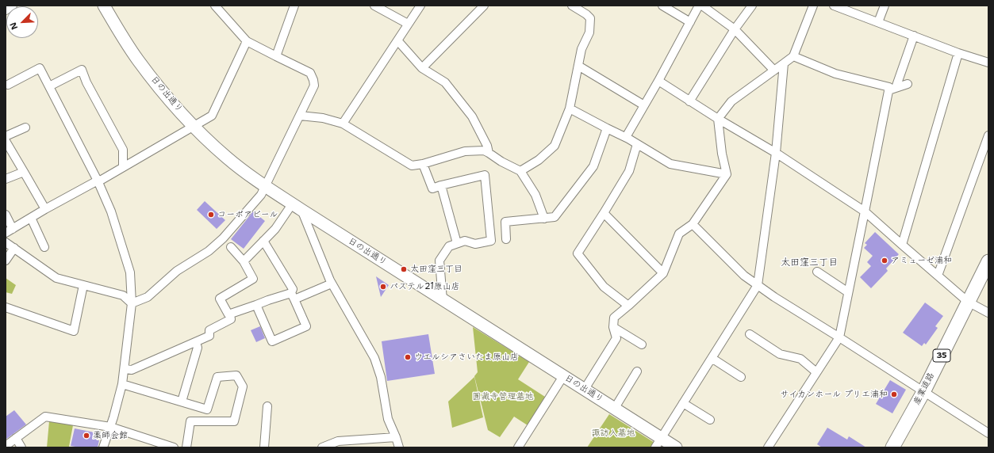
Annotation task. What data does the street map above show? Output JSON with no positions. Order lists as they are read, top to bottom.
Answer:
{
  "streets": {
    "main road": ["35", "産業道路"],
    "street": ["日の出通り"]
  },
  "districts": ["太田窪三丁目"],
  "parks": ["圓藏寺管理墓地", "諏訪入墓地"],
  "places": [
    "コーポアピール",
    "アミューゼ浦和",
    "太田窪三丁目",
    "パステル21原山店",
    "ウエルシアさいたま原山店",
    "サイカンホール プリエ浦和",
    "薬師会館"
  ],
  "north": "bottom left"
}
